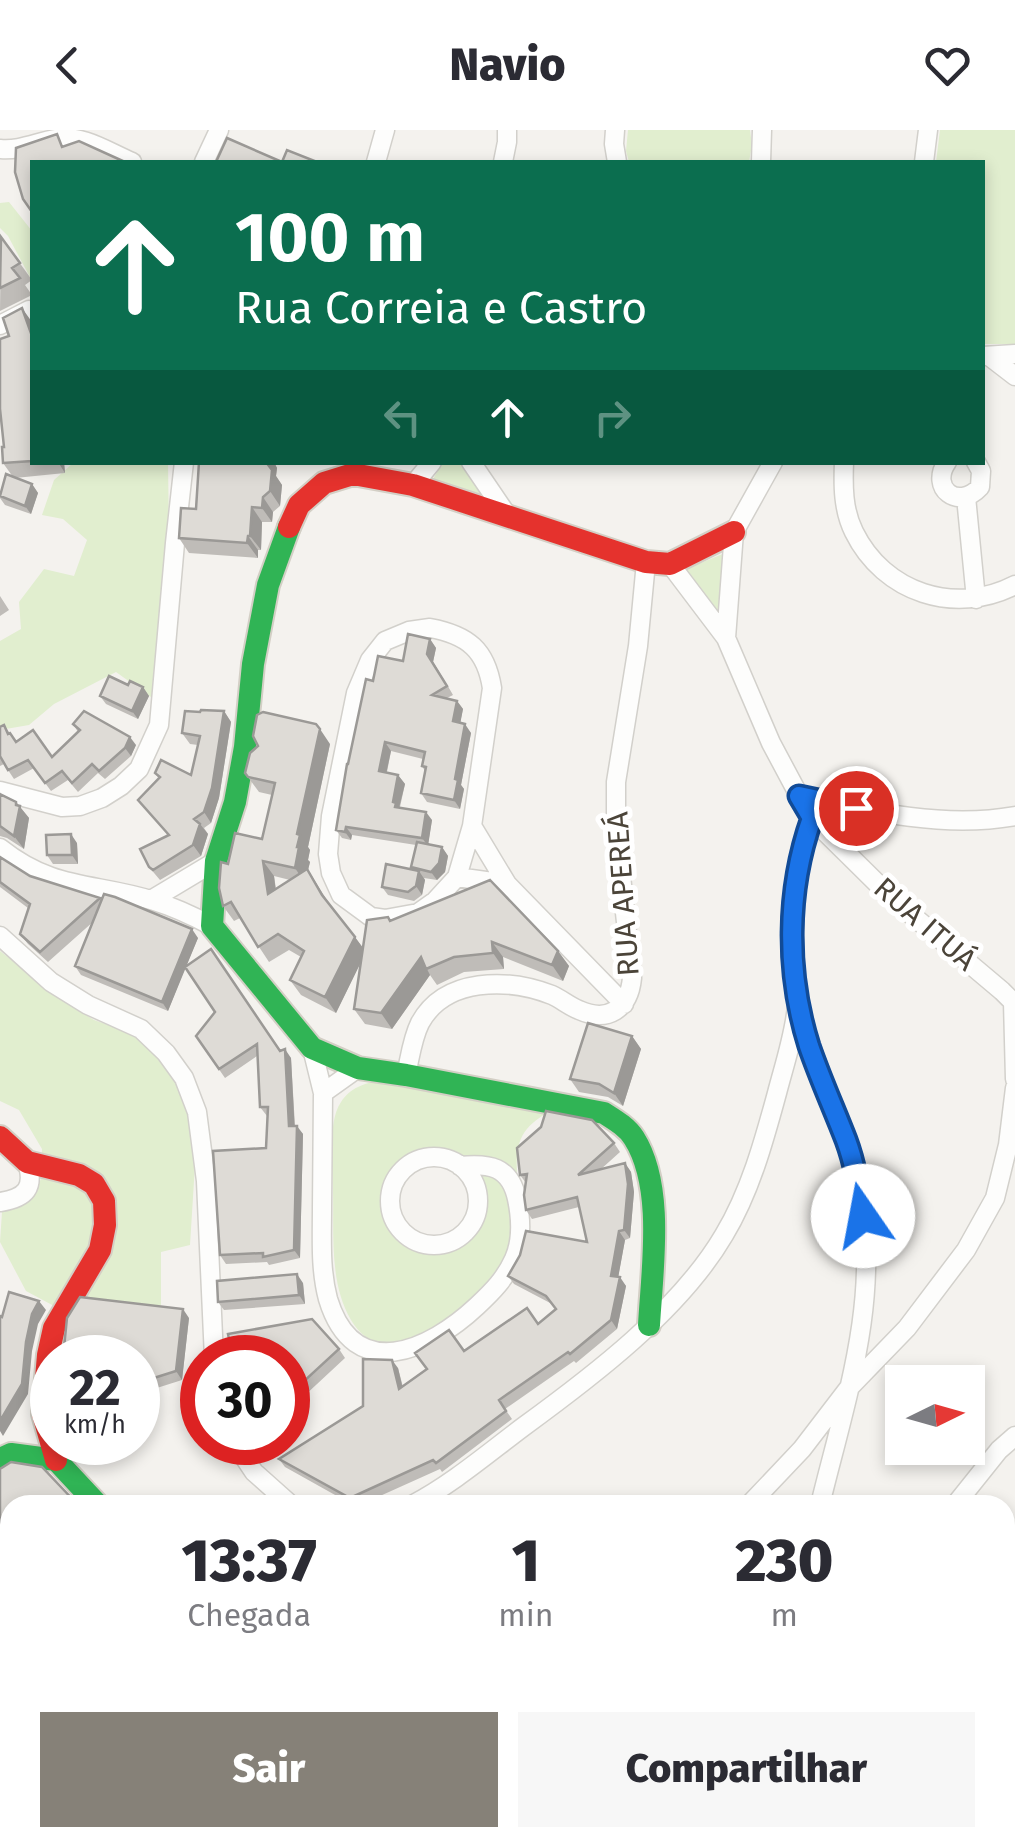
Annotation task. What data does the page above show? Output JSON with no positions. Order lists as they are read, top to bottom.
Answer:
{
  "streets": {
    "street": ["RUA APEREÁ", "RUA ITUÁ"]
  },
  "north": "right",
  "page": {
    "header": "Navio",
    "turn": ["100 m", "Rua Correia e Castro"],
    "speed": "22 km/h",
    "limit": "30",
    "eta": [
      "13:37",
      "Chegada",
      "1",
      "min",
      "230",
      "m"
    ],
    "buttons": ["Sair", "Compartilhar"]
  }
}
